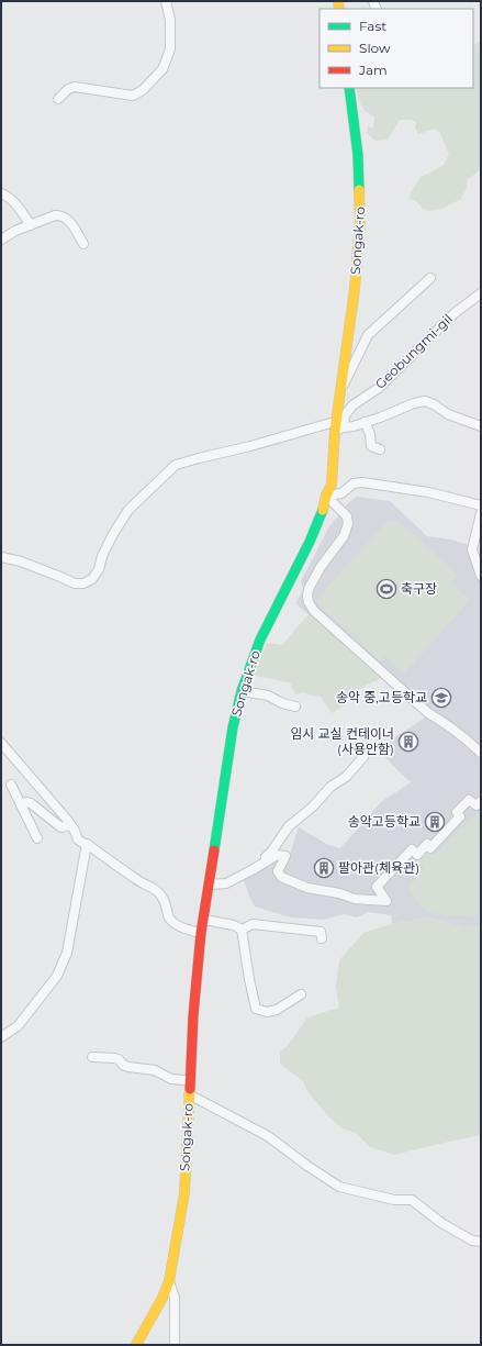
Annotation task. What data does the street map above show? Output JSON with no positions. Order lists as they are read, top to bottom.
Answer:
{
  "streets": {
    "main road": ["Songak-ro"],
    "street": ["Geobungmi-gil"]
  },
  "crossings": [
    ["Songak-ro", "Geobungmi-gil"]
  ],
  "places": {
    "sports": ["축구장"],
    "school or university": ["송악 중,고등학교"],
    "building": ["임시 교실 컨테이너 (사용안함)", "송악고등학교", "팔아관(체육관)"]
  },
  "legend": ["Fast", "Slow", "Jam"]
}
